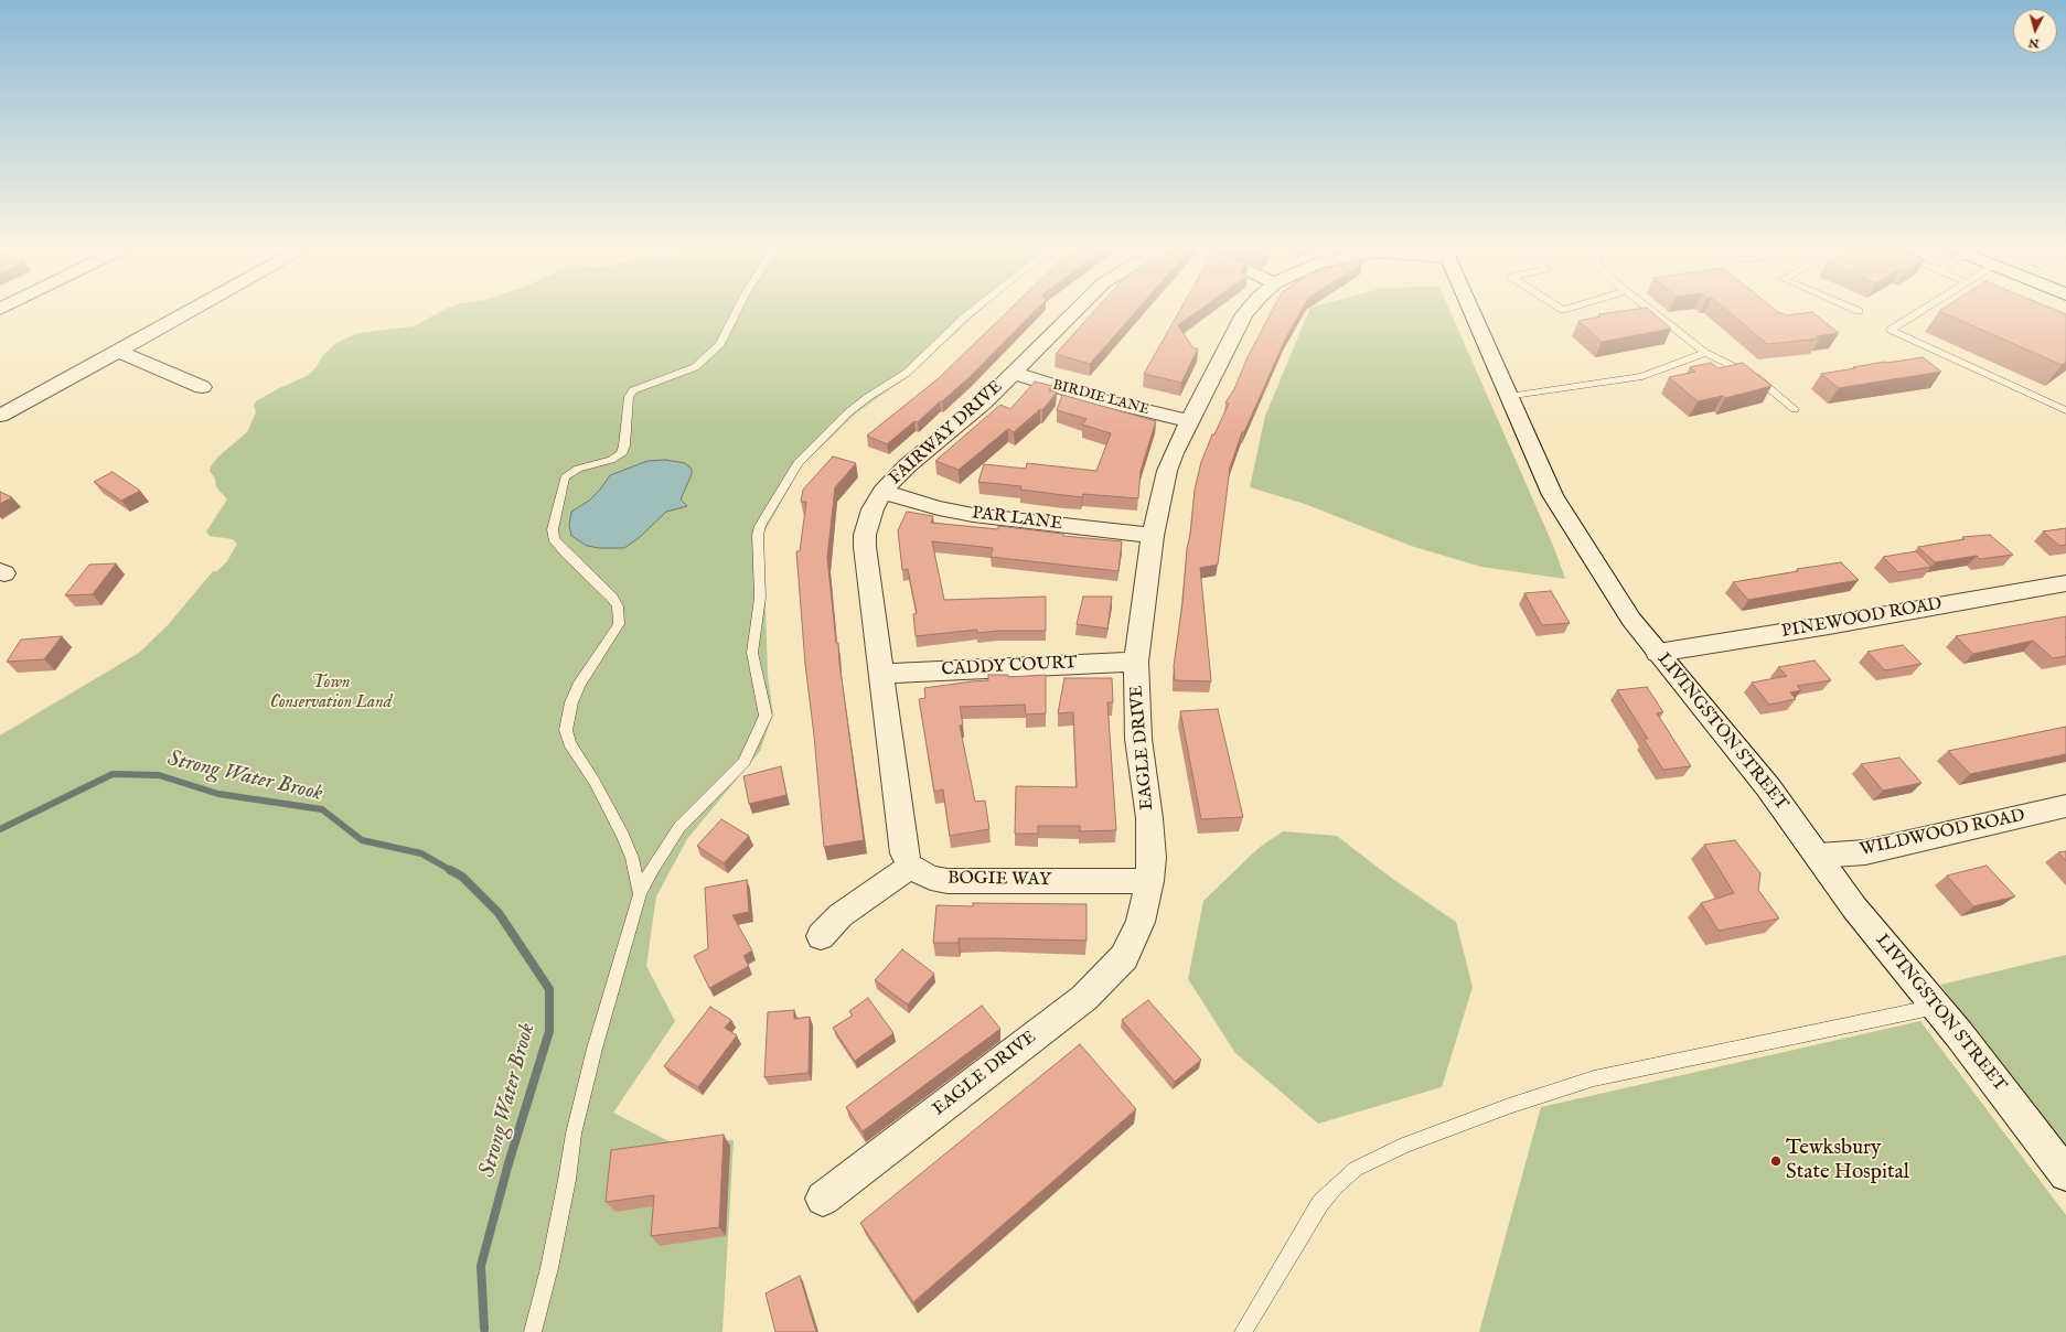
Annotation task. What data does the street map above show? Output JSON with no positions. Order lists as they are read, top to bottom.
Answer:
{
  "streets": {
    "street": [
      "BIRDIE LANE",
      "FAIRWAY DRIVE",
      "PAR LANE",
      "PINEWOOD ROAD",
      "CADDY COURT",
      "LIVINGSTON STREET",
      "EAGLE DRIVE",
      "WILDWOOD ROAD",
      "BOGIE WAY"
    ]
  },
  "crossings": [
    ["BIRDIE LANE", "FAIRWAY DRIVE"],
    ["BIRDIE LANE", "EAGLE DRIVE"],
    ["FAIRWAY DRIVE", "PAR LANE"],
    ["FAIRWAY DRIVE", "CADDY COURT"],
    ["FAIRWAY DRIVE", "BOGIE WAY"],
    ["PAR LANE", "EAGLE DRIVE"],
    ["PINEWOOD ROAD", "LIVINGSTON STREET"],
    ["CADDY COURT", "EAGLE DRIVE"],
    ["LIVINGSTON STREET", "WILDWOOD ROAD"],
    ["EAGLE DRIVE", "BOGIE WAY"]
  ],
  "water": ["Strong Water Brook"],
  "parks": ["Town Conservation Land"],
  "places": ["Tewksbury State Hospital"],
  "north": "bottom"
}
